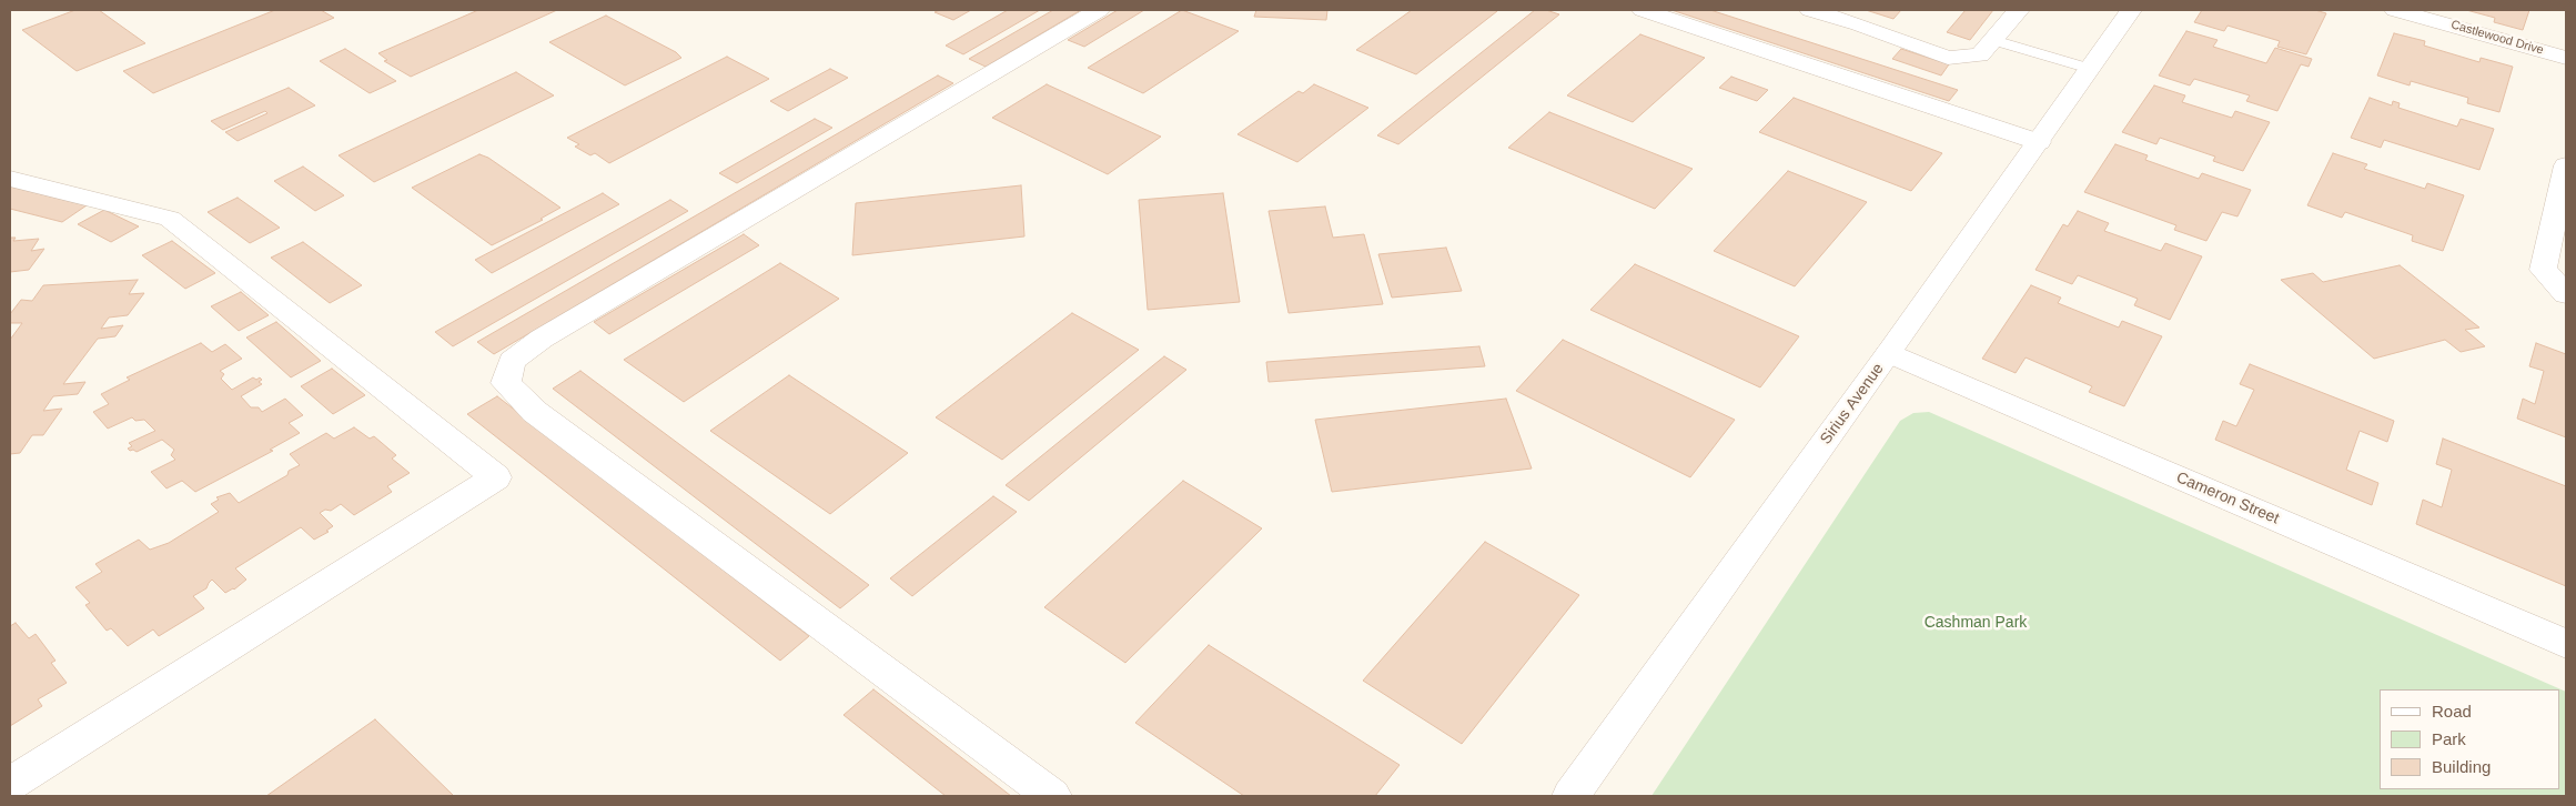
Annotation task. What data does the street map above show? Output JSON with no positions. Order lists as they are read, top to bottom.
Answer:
{
  "streets": {
    "street": ["Castlewood Drive", "Sirius Avenue", "Cameron Street"]
  },
  "crossings": [
    ["Sirius Avenue", "Cameron Street"]
  ],
  "parks": ["Cashman Park"],
  "legend": ["Road", "Park", "Building"]
}
